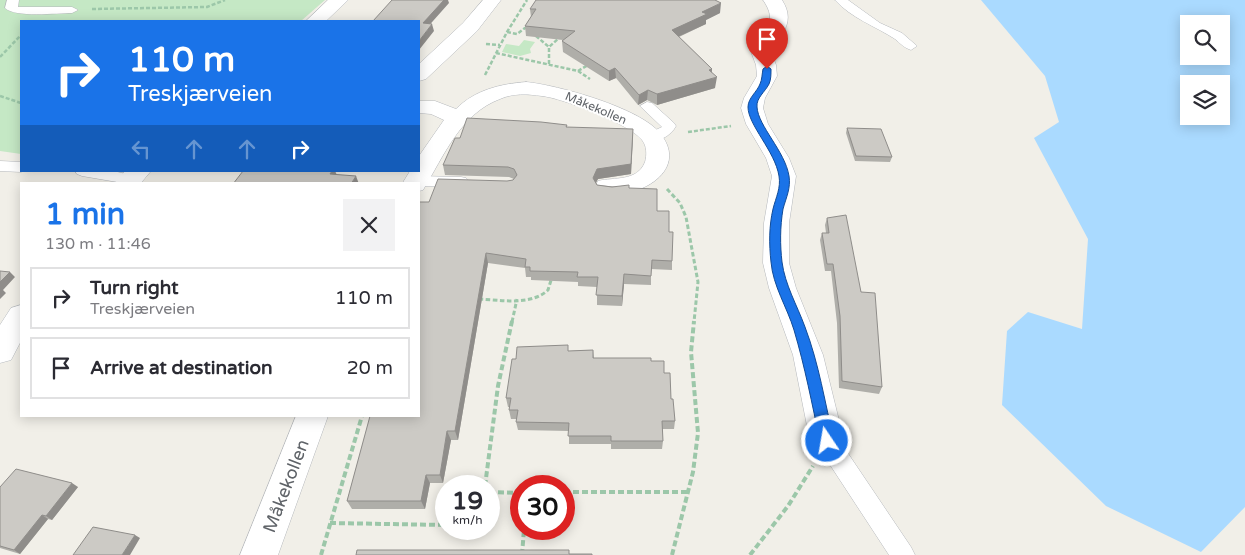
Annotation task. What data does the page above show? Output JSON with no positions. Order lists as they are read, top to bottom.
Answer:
{
  "streets": {
    "street": ["Måkekollen"]
  },
  "page": {
    "turn": ["110 m", "Treskjærveien"],
    "heading": ["1 min", "130 m · 11:46"],
    "list": [
      {
        "name": "Turn right",
        "note": "Treskjærveien",
        "value": "110 m"
      },
      {
        "name": "Arrive at destination",
        "value": "20 m"
      }
    ],
    "speed": "19 km/h",
    "limit": "30"
  }
}
